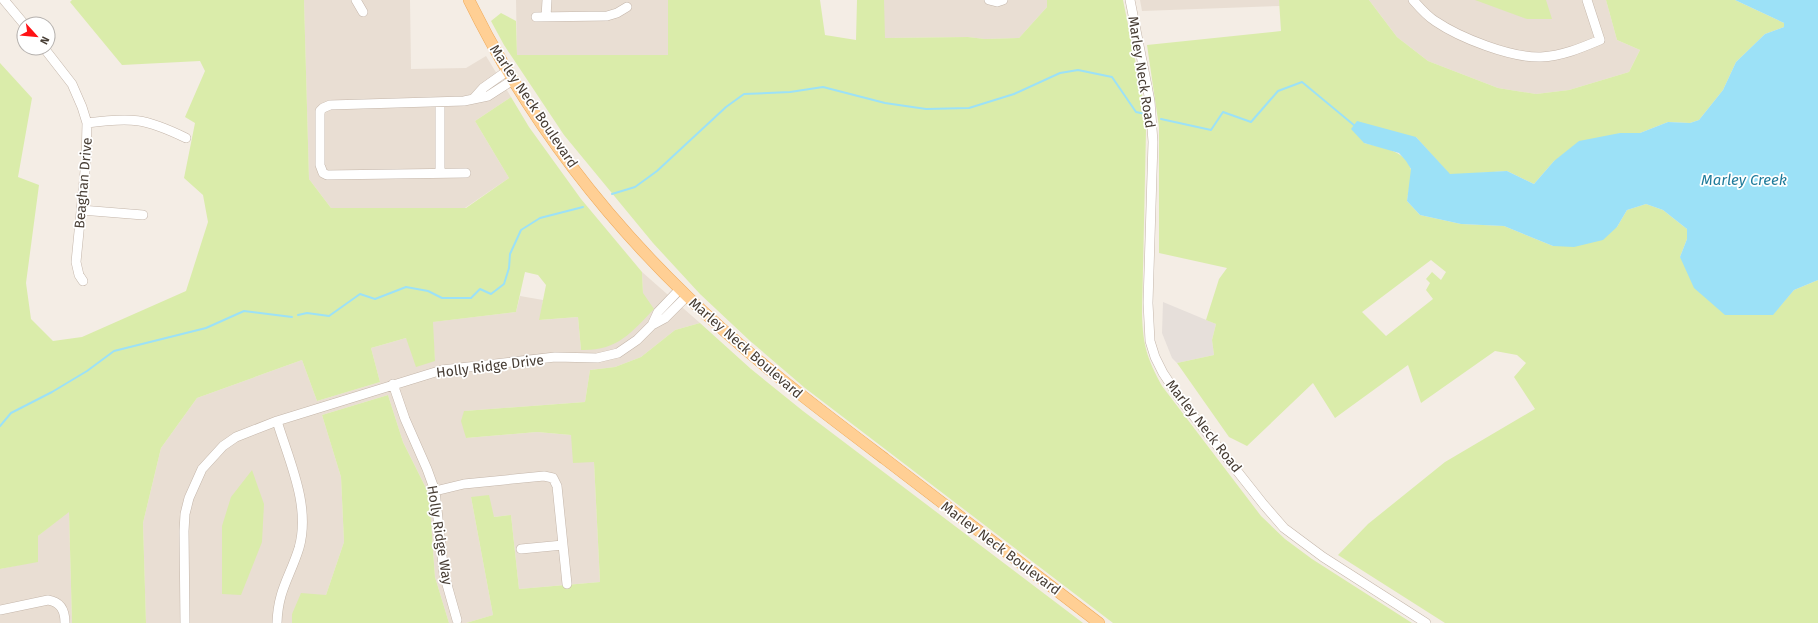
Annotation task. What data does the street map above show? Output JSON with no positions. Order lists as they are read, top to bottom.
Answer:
{
  "streets": {
    "main road": ["Marley Neck Boulevard"],
    "street": [
      "Marley Neck Road",
      "Beaghan Drive",
      "Holly Ridge Drive",
      "Holly Ridge Way"
    ]
  },
  "crossings": [
    ["Marley Neck Boulevard", "Holly Ridge Drive"],
    ["Holly Ridge Drive", "Holly Ridge Way"]
  ],
  "water": ["Marley Creek"],
  "north": "bottom right"
}
